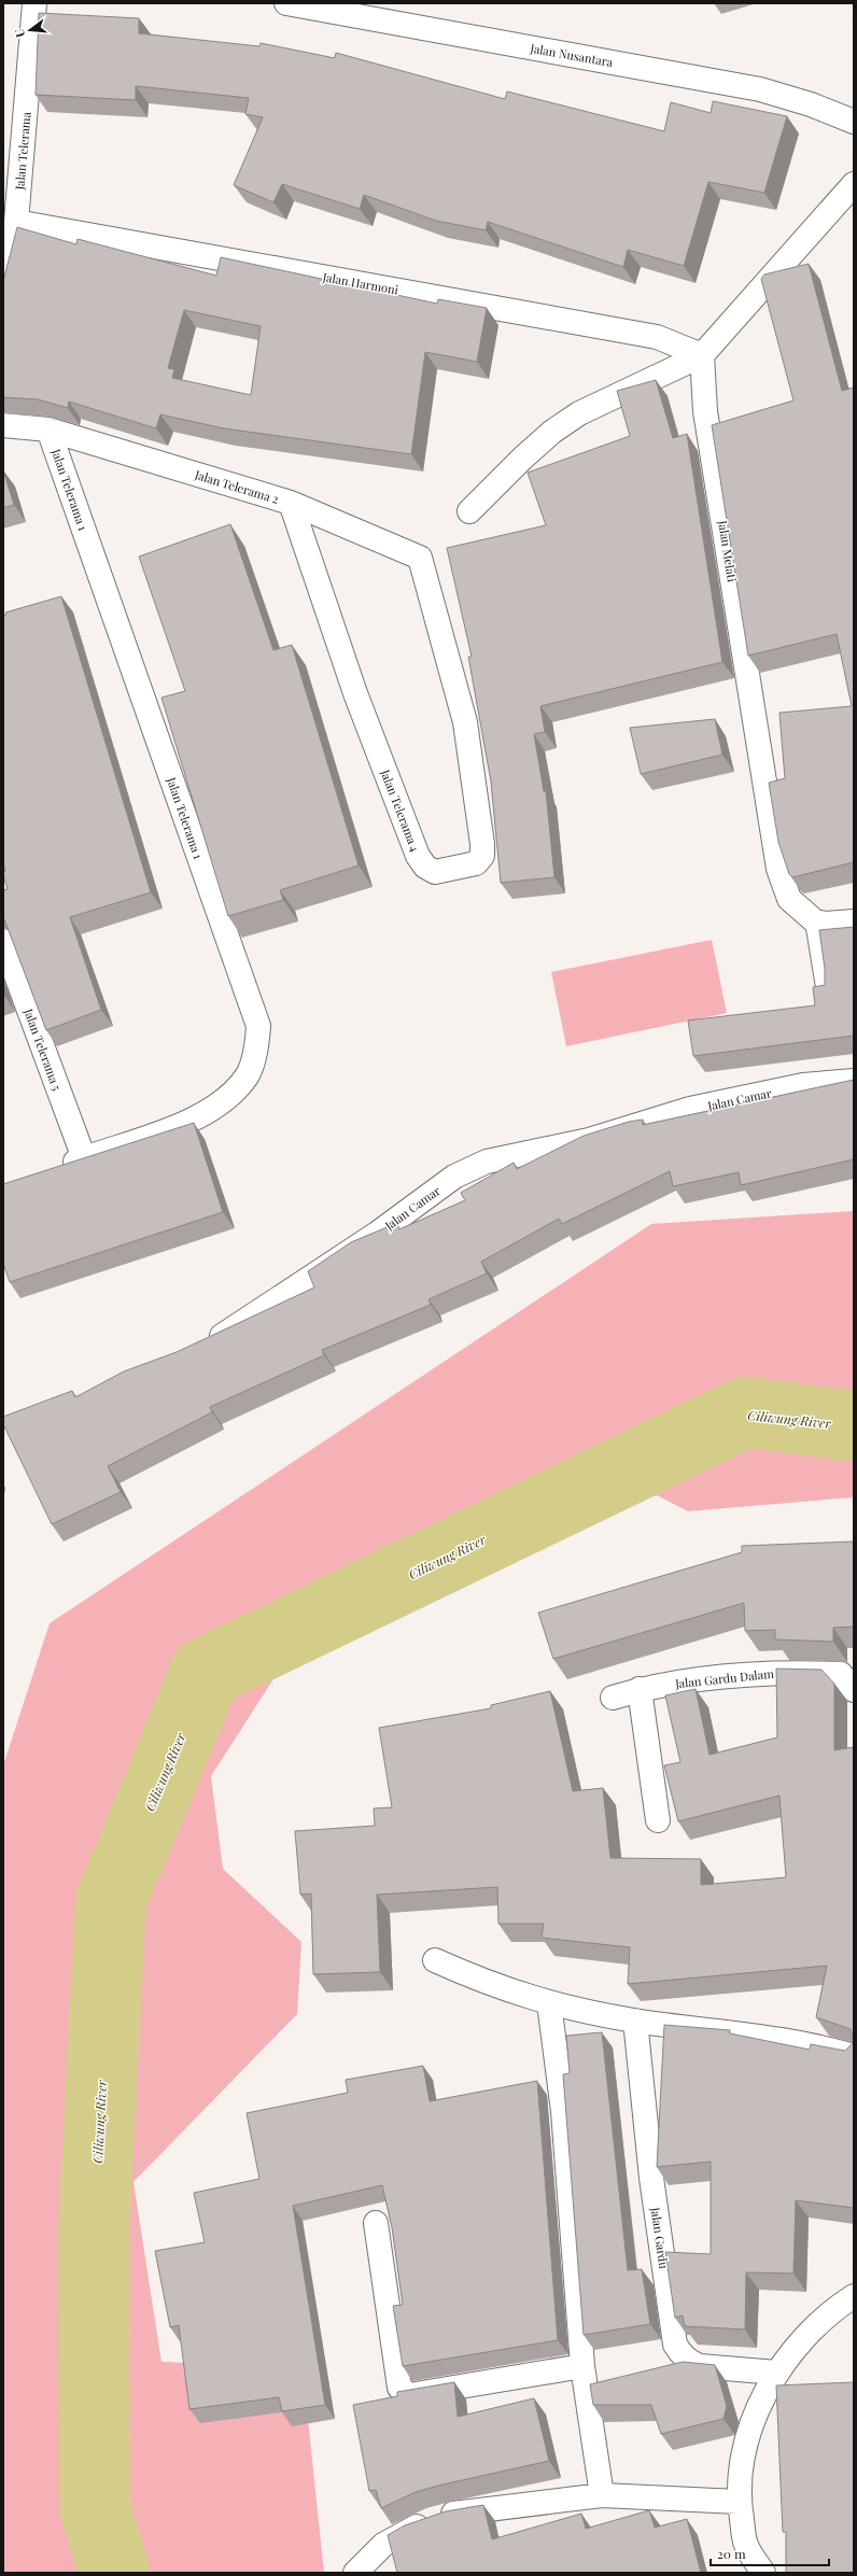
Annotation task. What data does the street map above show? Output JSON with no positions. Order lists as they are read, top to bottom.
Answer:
{
  "streets": {
    "street": [
      "Jalan Nusantara",
      "Jalan Telerama",
      "Jalan Harmoni",
      "Jalan Telerama 2",
      "Jalan Telerama 1",
      "Jalan Melati",
      "Jalan Telerama 4",
      "Jalan Telerama 5",
      "Jalan Camar",
      "Jalan Gardu Dalam",
      "Jalan Gardu"
    ]
  },
  "crossings": [
    ["Jalan Telerama", "Jalan Harmoni"],
    ["Jalan Harmoni", "Jalan Melati"],
    ["Jalan Telerama 2", "Jalan Telerama 1"],
    ["Jalan Telerama 2", "Jalan Telerama 4"],
    ["Jalan Telerama 1", "Jalan Telerama 5"]
  ],
  "water": ["Ciliwung River"],
  "scale_bar": "20 m",
  "north": "left"
}
